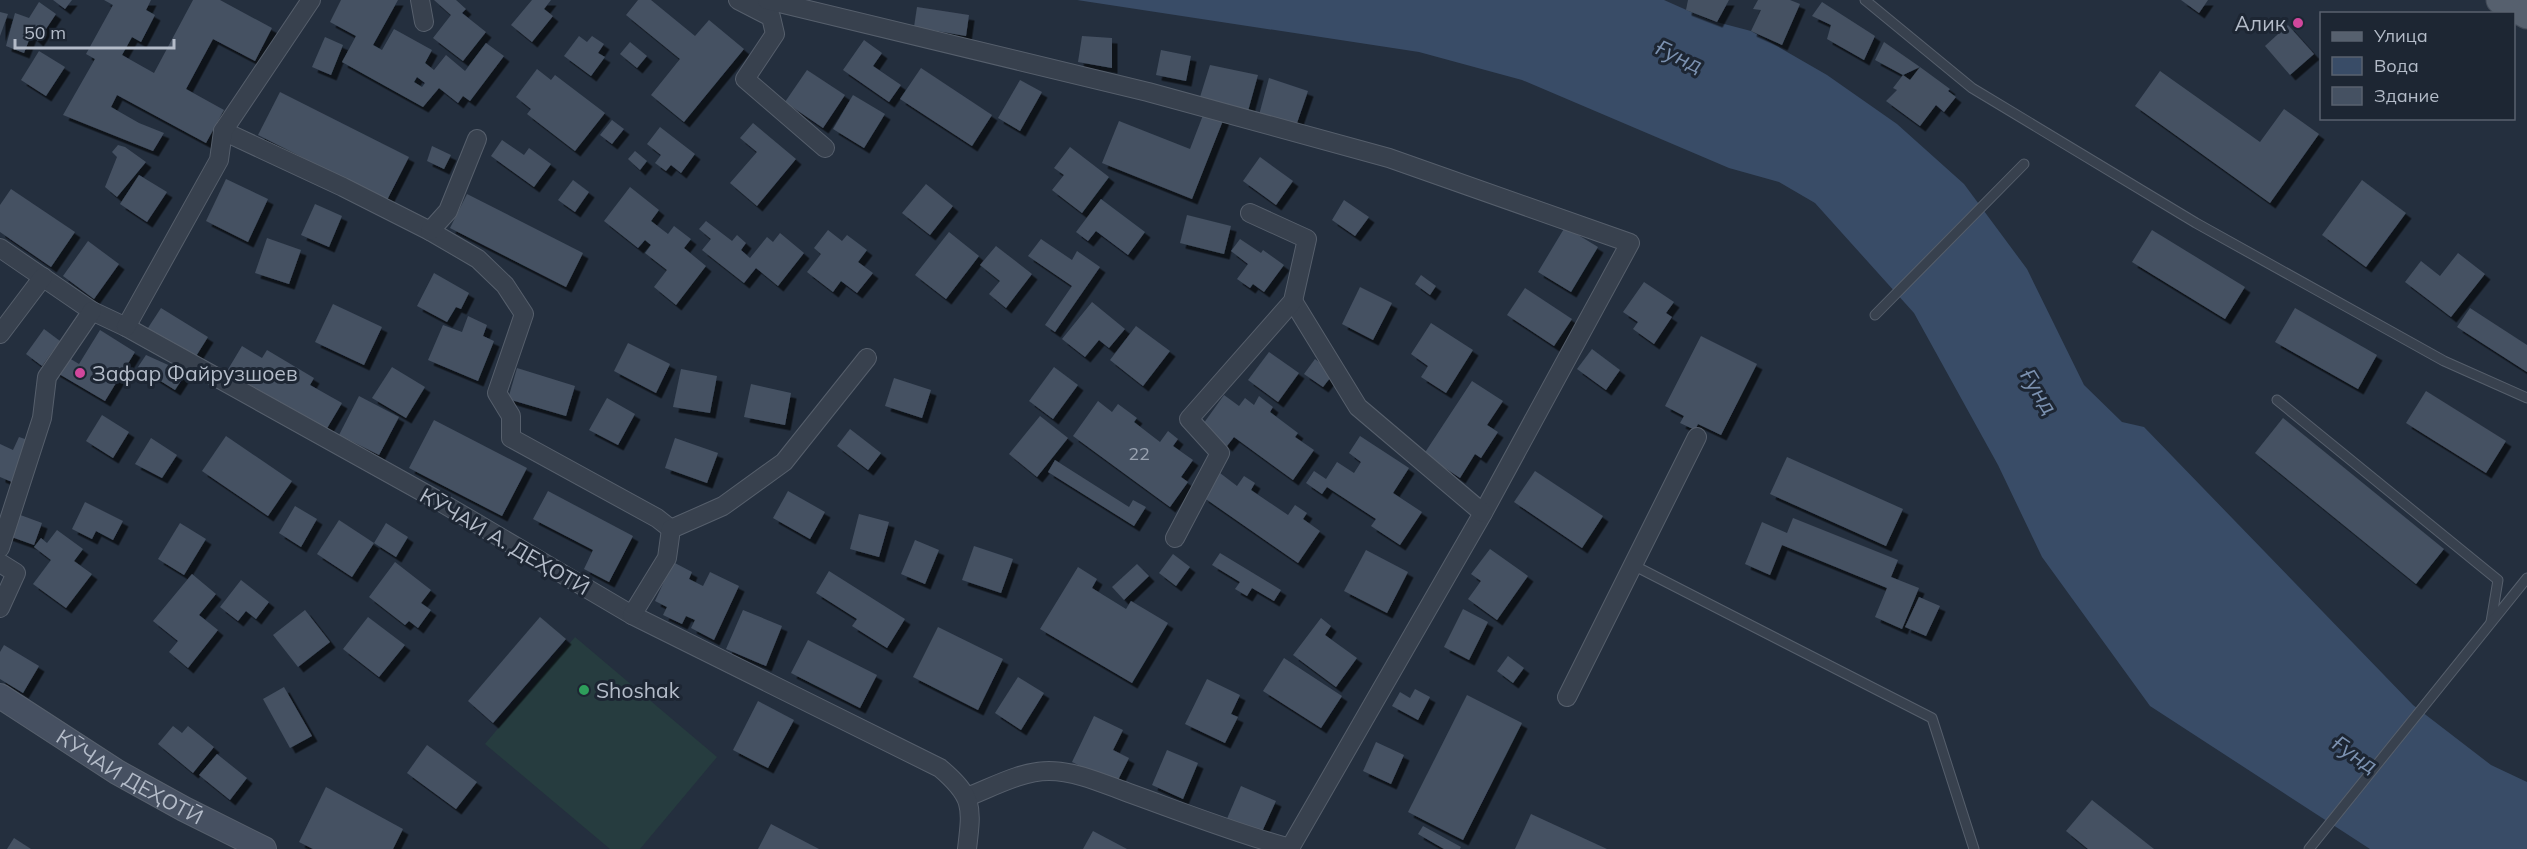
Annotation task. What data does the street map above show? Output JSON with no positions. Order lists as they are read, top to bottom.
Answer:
{
  "streets": {
    "main road": ["КӮЧАИ ДЕҲОТӢ"],
    "street": ["КӮЧАИ А. ДЕҲОТӢ"]
  },
  "water": ["Ғунд"],
  "places": ["Алик", "Зафар Файрузшоев", "Shoshak"],
  "house_numbers": ["22"],
  "legend": ["Улица", "Вода", "Здание"],
  "scale_bar": "50 m"
}
